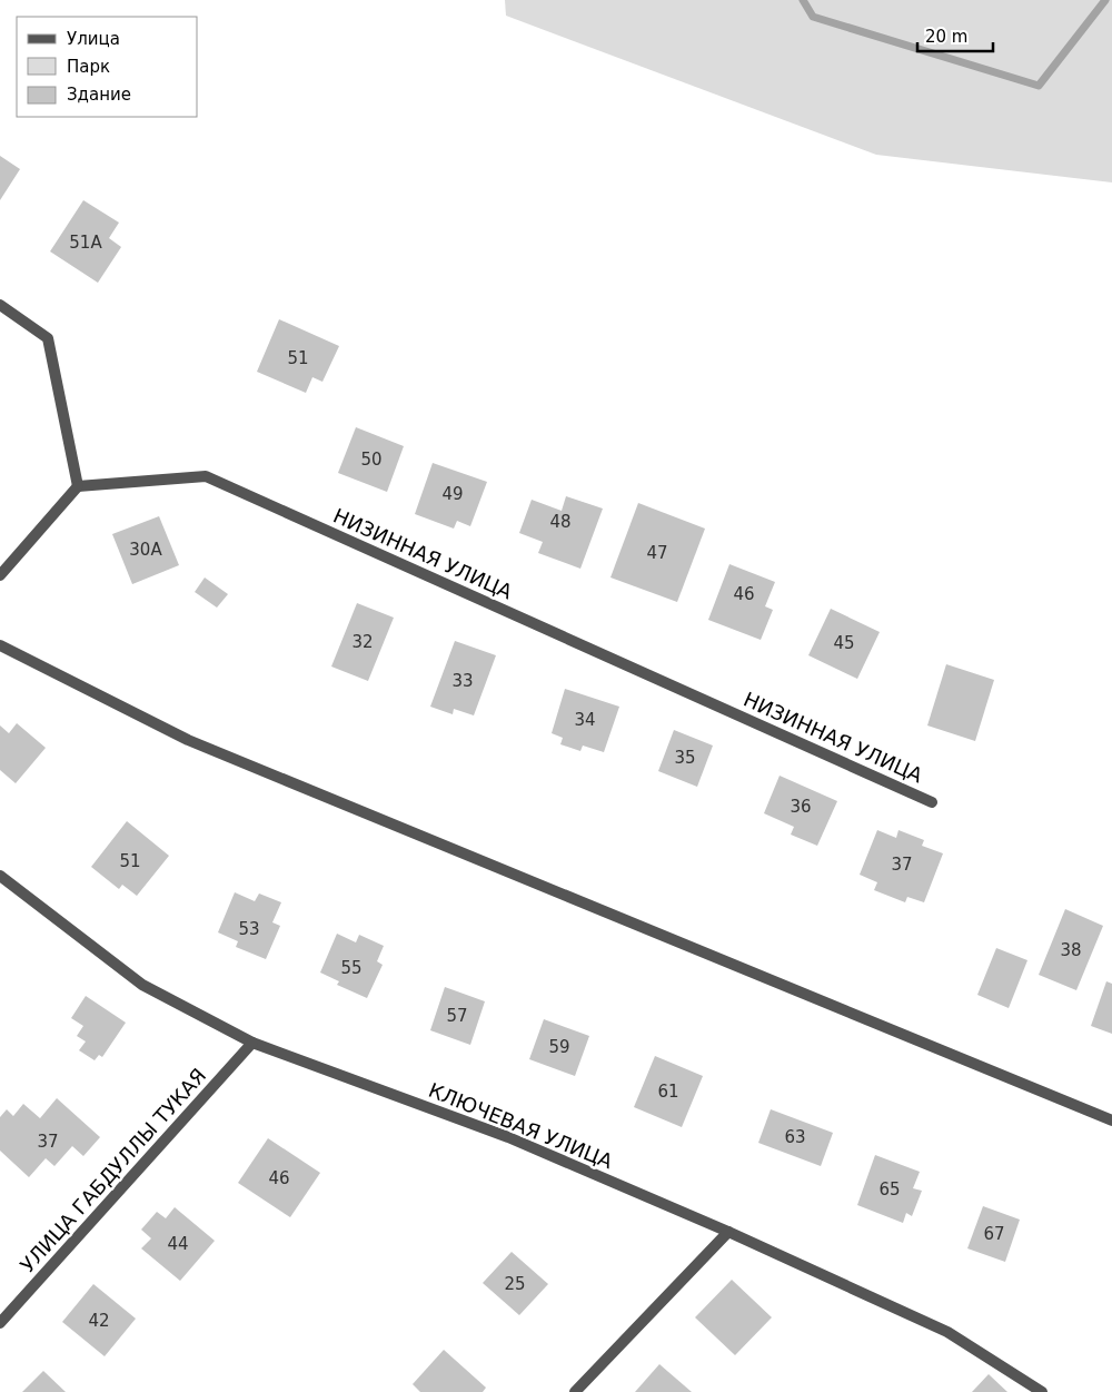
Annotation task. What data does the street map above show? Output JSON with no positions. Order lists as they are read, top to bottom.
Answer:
{
  "streets": {
    "street": ["НИЗИННАЯ УЛИЦА", "КЛЮЧЕВАЯ УЛИЦА", "УЛИЦА ГАБДУЛЛЫ ТУКАЯ"]
  },
  "crossings": [
    ["КЛЮЧЕВАЯ УЛИЦА", "УЛИЦА ГАБДУЛЛЫ ТУКАЯ"]
  ],
  "house_numbers": [
    "51А",
    "51",
    "50",
    "49",
    "48",
    "30А",
    "47",
    "46",
    "32",
    "45",
    "33",
    "34",
    "35",
    "36",
    "51",
    "37",
    "53",
    "38",
    "55",
    "57",
    "59",
    "61",
    "63",
    "37",
    "46",
    "65",
    "67",
    "44",
    "25",
    "42"
  ],
  "legend": ["Улица", "Парк", "Здание"],
  "scale_bar": "20 m"
}
